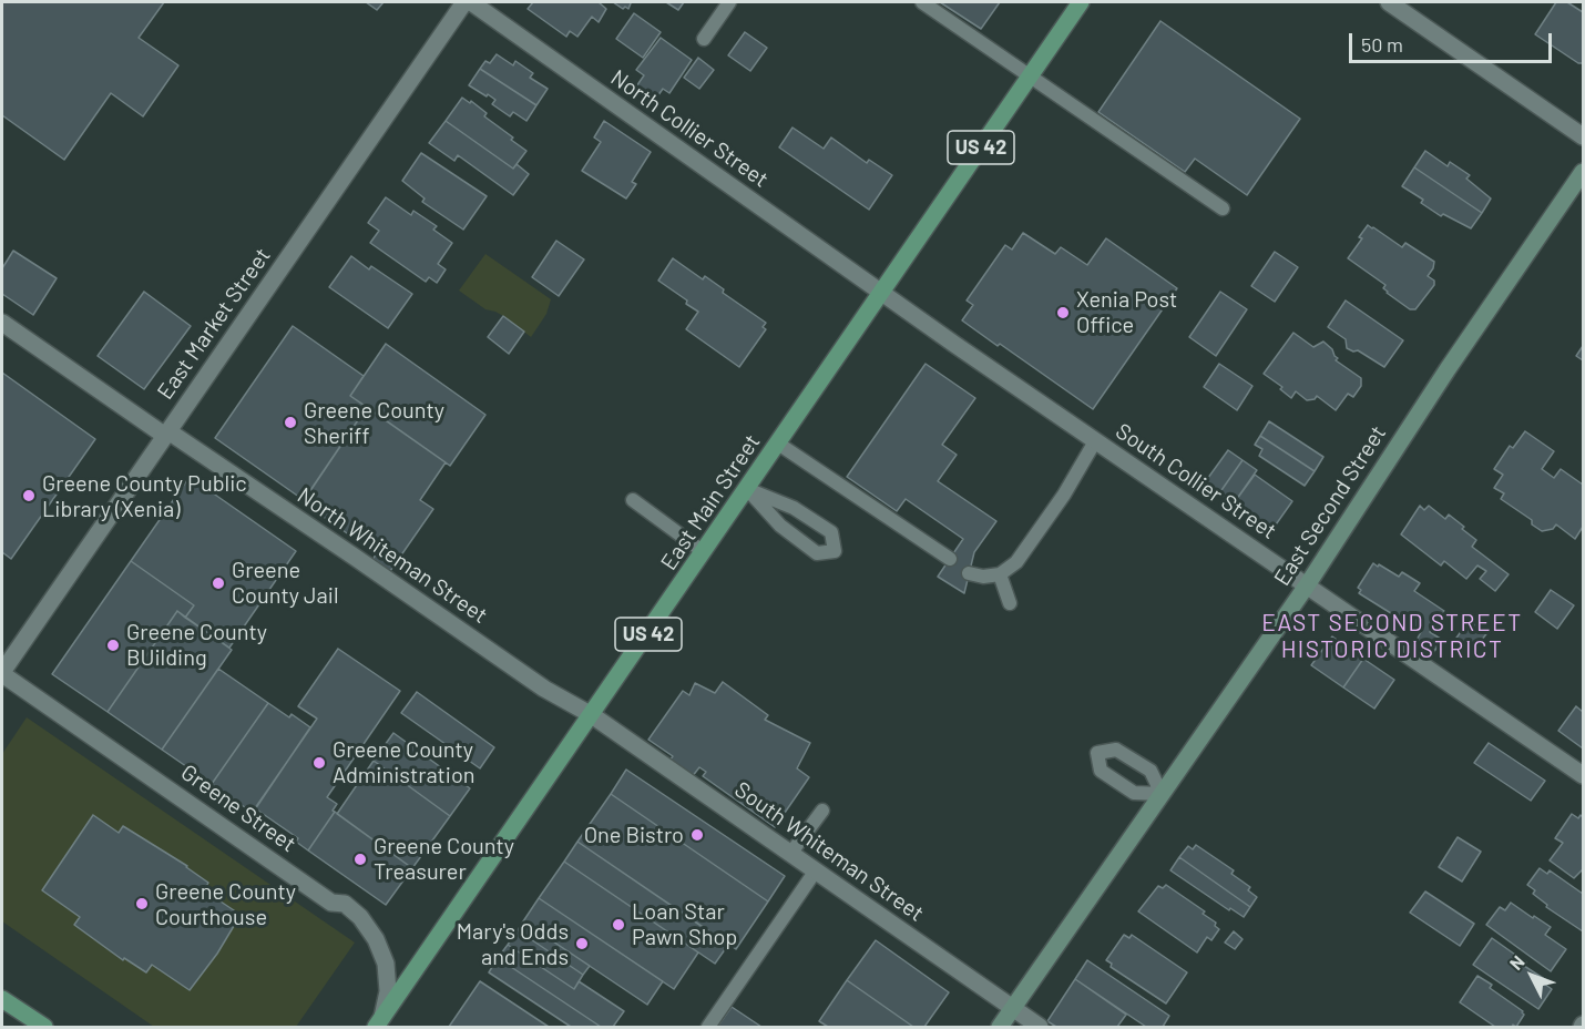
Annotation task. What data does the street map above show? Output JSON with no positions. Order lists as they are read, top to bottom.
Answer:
{
  "streets": {
    "main road": ["US 42", "East Main Street", "East Second Street"],
    "street": [
      "North Collier Street",
      "East Market Street",
      "South Collier Street",
      "North Whiteman Street",
      "Greene Street",
      "South Whiteman Street"
    ]
  },
  "crossings": [
    ["North Collier Street", "South Collier Street"],
    ["North Collier Street", "East Main Street"],
    ["East Market Street", "North Whiteman Street"],
    ["East Market Street", "Greene Street"],
    ["South Collier Street", "East Main Street"],
    ["South Collier Street", "East Second Street"],
    ["East Main Street", "North Whiteman Street"],
    ["East Main Street", "Greene Street"],
    ["East Main Street", "South Whiteman Street"],
    ["East Second Street", "South Whiteman Street"],
    ["North Whiteman Street", "South Whiteman Street"]
  ],
  "districts": ["EAST SECOND STREET HISTORIC DISTRICT"],
  "places": [
    "Xenia Post Office",
    "Greene County Sheriff",
    "Greene County Public Library (Xenia)",
    "Greene County Jail",
    "Greene County BUilding",
    "Greene County Administration",
    "One Bistro",
    "Greene County Treasurer",
    "Greene County Courthouse",
    "Loan Star Pawn Shop",
    "Mary's Odds and Ends"
  ],
  "scale_bar": "50 m",
  "north": "top left"
}
